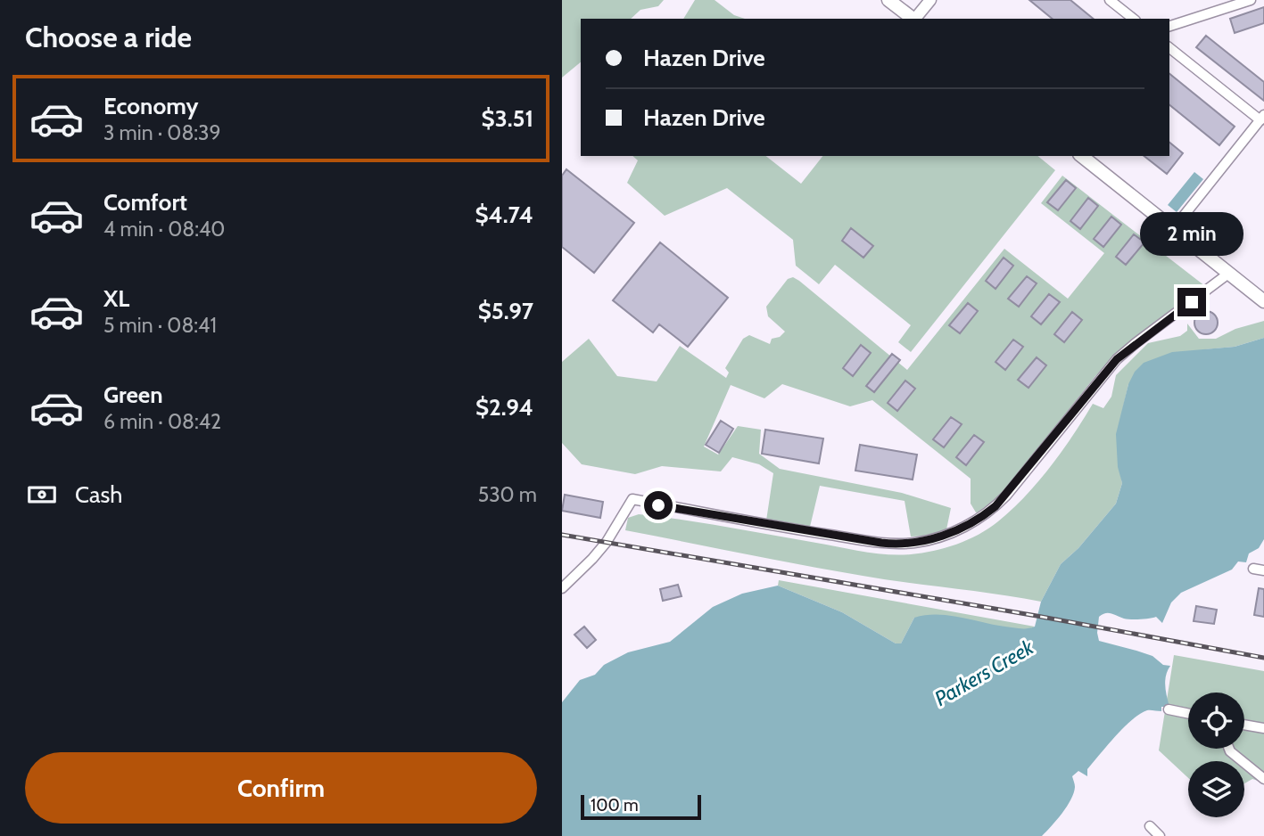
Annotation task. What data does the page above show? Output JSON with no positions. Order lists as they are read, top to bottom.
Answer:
{
  "water": ["Parkers Creek"],
  "scale_bar": "100 m",
  "page": {
    "heading": "Choose a ride",
    "banner": ["Hazen Drive", "Hazen Drive"],
    "list": [
      {
        "name": "Economy",
        "note": "3 min · 08:39",
        "value": "$3.51"
      },
      {
        "name": "Comfort",
        "note": "4 min · 08:40",
        "value": "$4.74"
      },
      {
        "name": "XL",
        "note": "5 min · 08:41",
        "value": "$5.97"
      },
      {
        "name": "Green",
        "note": "6 min · 08:42",
        "value": "$2.94"
      }
    ],
    "bubble": "2 min",
    "pay": ["Cash", "530 m"],
    "buttons": "Confirm",
    "scale": "100 m"
  }
}
